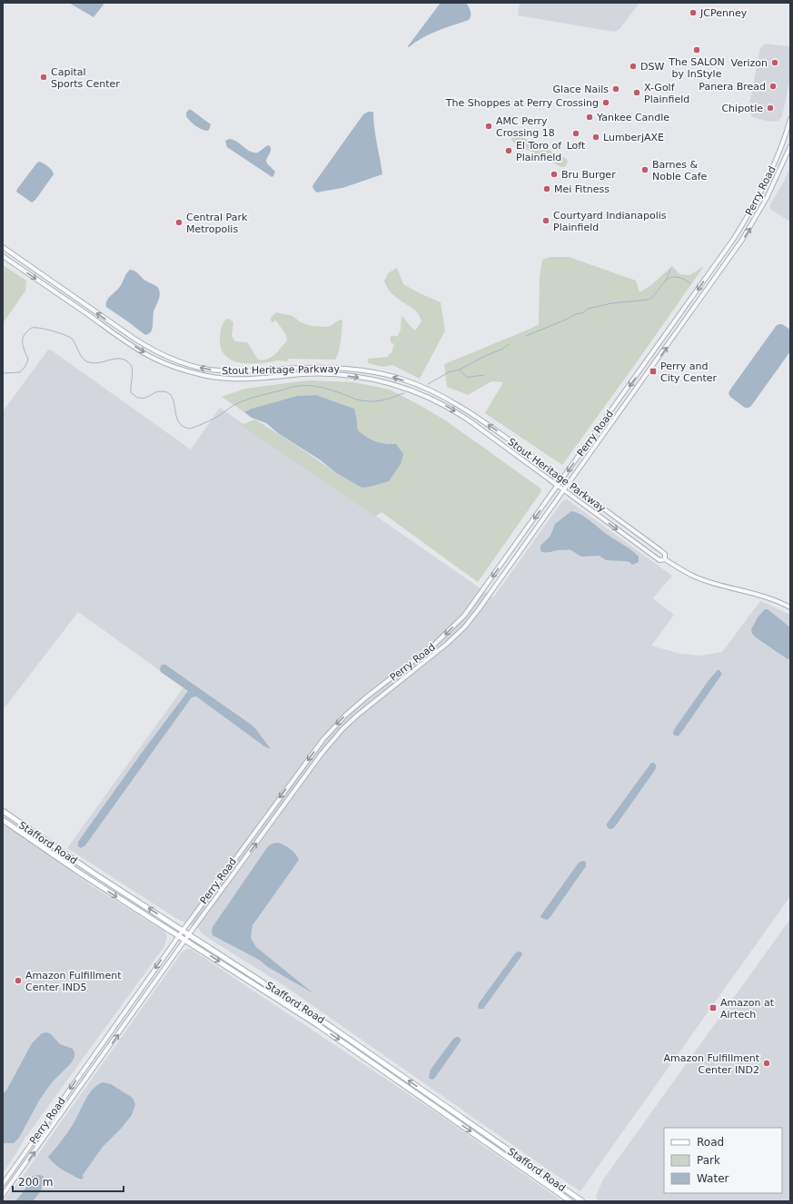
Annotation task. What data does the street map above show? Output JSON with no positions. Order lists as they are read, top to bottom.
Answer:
{
  "streets": {
    "main road": ["Stafford Road"],
    "street": ["Perry Road", "Stout Heritage Parkway"]
  },
  "crossings": [
    ["Perry Road", "Stout Heritage Parkway"],
    ["Perry Road", "Stafford Road"]
  ],
  "places": {
    "other": [
      "JCPenney",
      "The SALON by InStyle",
      "Verizon",
      "DSW",
      "Capital Sports Center",
      "Panera Bread",
      "Glace Nails",
      "X-Golf Plainfield",
      "The Shoppes at Perry Crossing",
      "Chipotle",
      "Yankee Candle",
      "AMC Perry Crossing 18",
      "Loft",
      "LumberjAXE",
      "El Toro of Plainfield",
      "Barnes & Noble Cafe",
      "Bru Burger",
      "Mei Fitness",
      "Courtyard Indianapolis Plainfield",
      "Central Park Metropolis",
      "Amazon Fulfillment Center IND5",
      "Amazon Fulfillment Center IND2"
    ],
    "transit": ["Perry and City Center", "Amazon at Airtech"]
  },
  "legend": ["Road", "Park", "Water"],
  "scale_bar": "200 m"
}
